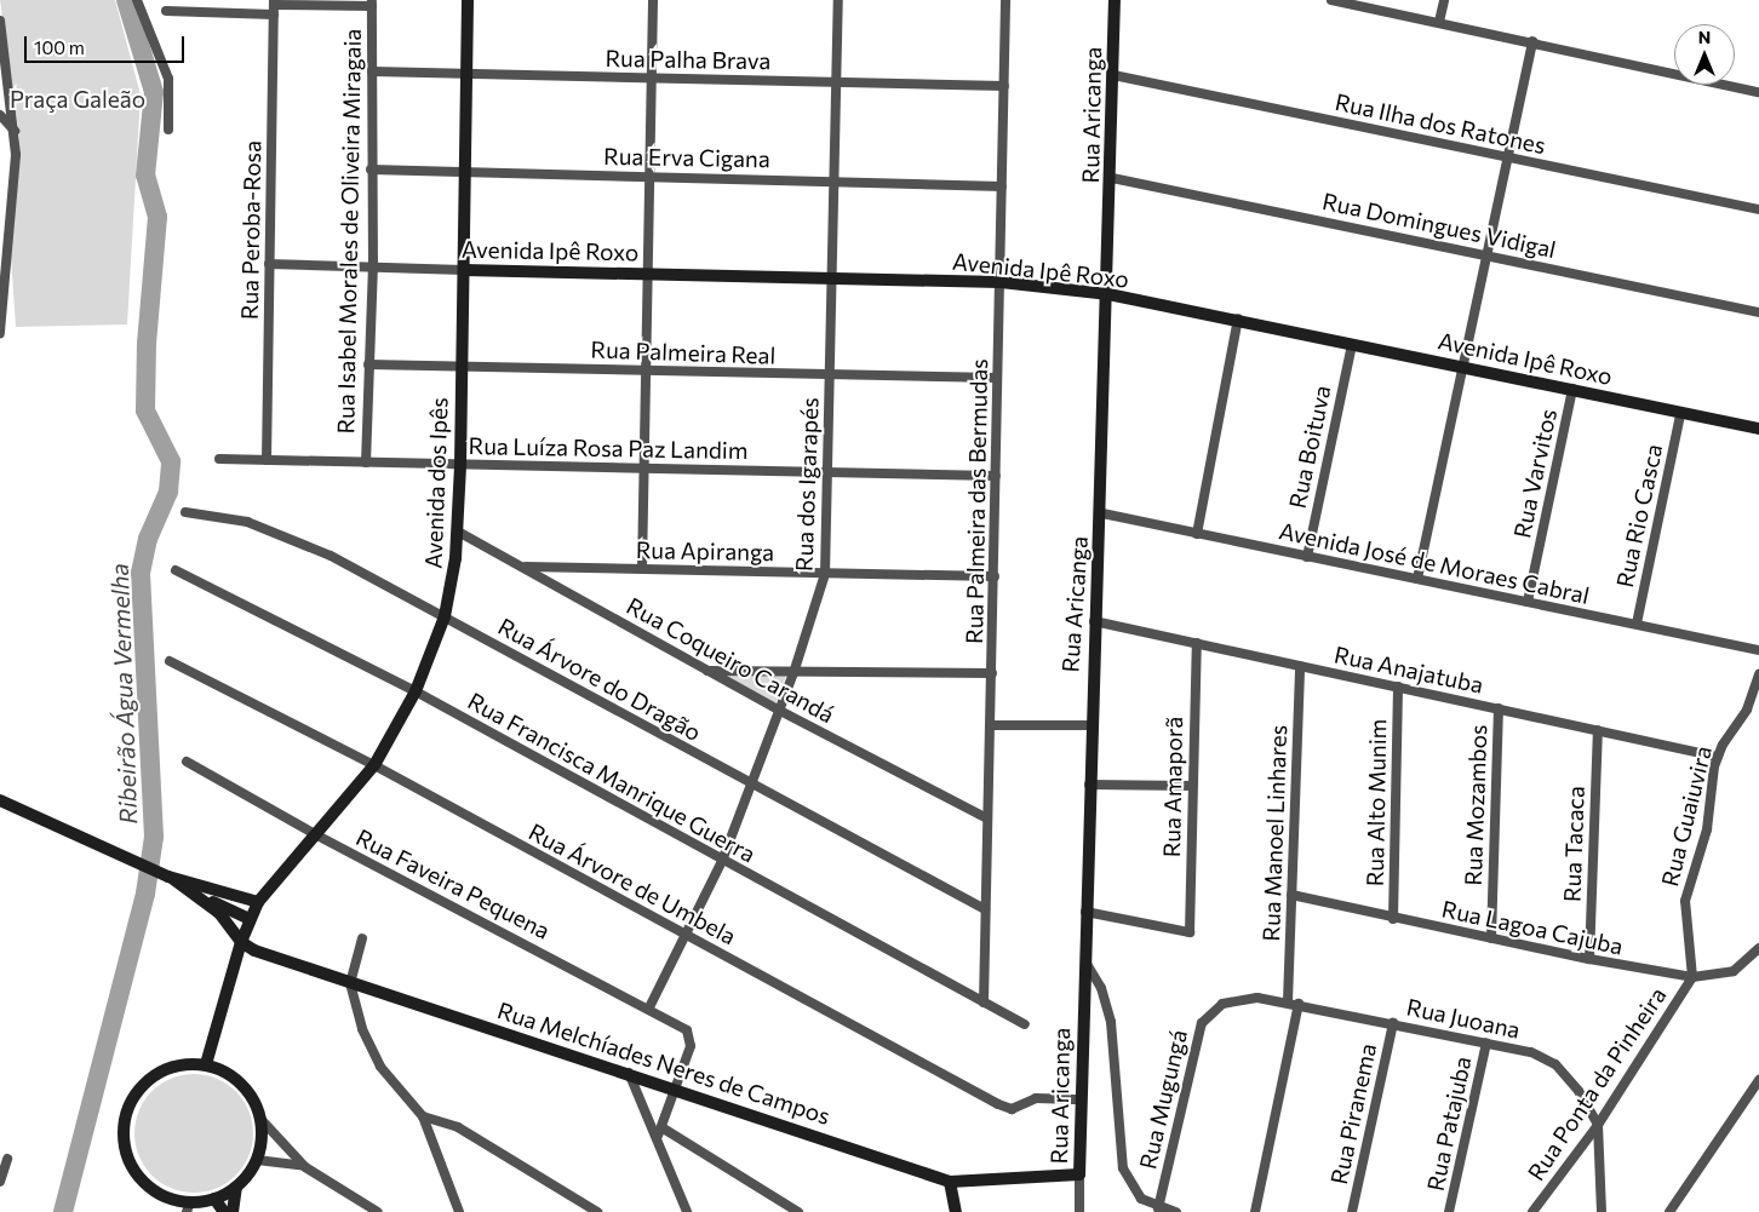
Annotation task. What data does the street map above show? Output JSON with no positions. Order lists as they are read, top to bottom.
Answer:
{
  "streets": {
    "street": [
      "Rua Palha Brava",
      "Rua Aricanga",
      "Rua Ilha dos Ratones",
      "Rua Erva Cigana",
      "Rua Domingues Vidigal",
      "Rua Peroba-Rosa",
      "Rua Isabel Morales de Oliveira Miragaia",
      "Avenida Ipê Roxo",
      "Rua Palmeira Real",
      "Rua Boituva",
      "Rua Luíza Rosa Paz Landim",
      "Rua Varvitos",
      "Avenida dos Ipês",
      "Rua dos Igarapés",
      "Rua Palmeira das Bermudas",
      "Rua Rio Casca",
      "Rua Apiranga",
      "Avenida José de Moraes Cabral",
      "Rua Coqueiro Carandá",
      "Rua Anajatuba",
      "Rua Árvore do Dragão",
      "Rua Francisca Manrique Guerra",
      "Rua Amaporã",
      "Rua Alto Munim",
      "Rua Mozambos",
      "Rua Guaiuvira",
      "Rua Manoel Linhares",
      "Rua Tacaca",
      "Rua Faveira Pequena",
      "Rua Árvore de Umbela",
      "Rua Lagoa Cajuba",
      "Rua Juoana",
      "Rua Melchíades Neres de Campos",
      "Rua Ponta da Pinheira",
      "Rua Mugungá",
      "Rua Piranema",
      "Rua Patajuba"
    ]
  },
  "crossings": [
    ["Rua Palha Brava", "Rua Isabel Morales de Oliveira Miragaia"],
    ["Rua Palha Brava", "Avenida dos Ipês"],
    ["Rua Palha Brava", "Rua dos Igarapés"],
    ["Rua Palha Brava", "Rua Palmeira das Bermudas"],
    ["Rua Aricanga", "Rua Ilha dos Ratones"],
    ["Rua Aricanga", "Rua Domingues Vidigal"],
    ["Rua Aricanga", "Avenida Ipê Roxo"],
    ["Rua Aricanga", "Avenida José de Moraes Cabral"],
    ["Rua Aricanga", "Rua Anajatuba"],
    ["Rua Aricanga", "Rua Amaporã"],
    ["Rua Aricanga", "Rua Árvore de Umbela"],
    ["Rua Aricanga", "Rua Melchíades Neres de Campos"],
    ["Rua Erva Cigana", "Rua Isabel Morales de Oliveira Miragaia"],
    ["Rua Erva Cigana", "Avenida dos Ipês"],
    ["Rua Erva Cigana", "Rua dos Igarapés"],
    ["Rua Erva Cigana", "Rua Palmeira das Bermudas"],
    ["Rua Peroba-Rosa", "Avenida Ipê Roxo"],
    ["Rua Peroba-Rosa", "Rua Luíza Rosa Paz Landim"],
    ["Rua Isabel Morales de Oliveira Miragaia", "Avenida Ipê Roxo"],
    ["Rua Isabel Morales de Oliveira Miragaia", "Rua Palmeira Real"],
    ["Rua Isabel Morales de Oliveira Miragaia", "Rua Luíza Rosa Paz Landim"],
    ["Avenida Ipê Roxo", "Rua Boituva"],
    ["Avenida Ipê Roxo", "Rua Varvitos"],
    ["Avenida Ipê Roxo", "Avenida dos Ipês"],
    ["Avenida Ipê Roxo", "Rua dos Igarapés"],
    ["Avenida Ipê Roxo", "Rua Palmeira das Bermudas"],
    ["Avenida Ipê Roxo", "Rua Rio Casca"],
    ["Rua Palmeira Real", "Avenida dos Ipês"],
    ["Rua Palmeira Real", "Rua dos Igarapés"],
    ["Rua Palmeira Real", "Rua Palmeira das Bermudas"],
    ["Rua Boituva", "Avenida José de Moraes Cabral"],
    ["Rua Luíza Rosa Paz Landim", "Avenida dos Ipês"],
    ["Rua Luíza Rosa Paz Landim", "Rua dos Igarapés"],
    ["Rua Luíza Rosa Paz Landim", "Rua Palmeira das Bermudas"],
    ["Rua Varvitos", "Avenida José de Moraes Cabral"],
    ["Avenida dos Ipês", "Rua Coqueiro Carandá"],
    ["Avenida dos Ipês", "Rua Árvore do Dragão"],
    ["Avenida dos Ipês", "Rua Francisca Manrique Guerra"],
    ["Avenida dos Ipês", "Rua Faveira Pequena"],
    ["Avenida dos Ipês", "Rua Árvore de Umbela"],
    ["Avenida dos Ipês", "Rua Melchíades Neres de Campos"],
    ["Rua dos Igarapés", "Rua Apiranga"],
    ["Rua dos Igarapés", "Rua Coqueiro Carandá"],
    ["Rua dos Igarapés", "Rua Árvore do Dragão"],
    ["Rua dos Igarapés", "Rua Francisca Manrique Guerra"],
    ["Rua dos Igarapés", "Rua Faveira Pequena"],
    ["Rua dos Igarapés", "Rua Árvore de Umbela"],
    ["Rua Palmeira das Bermudas", "Rua Apiranga"],
    ["Rua Palmeira das Bermudas", "Rua Coqueiro Carandá"],
    ["Rua Palmeira das Bermudas", "Rua Árvore do Dragão"],
    ["Rua Palmeira das Bermudas", "Rua Francisca Manrique Guerra"],
    ["Rua Rio Casca", "Avenida José de Moraes Cabral"],
    ["Rua Apiranga", "Rua Coqueiro Carandá"],
    ["Rua Anajatuba", "Rua Amaporã"],
    ["Rua Anajatuba", "Rua Alto Munim"],
    ["Rua Anajatuba", "Rua Mozambos"],
    ["Rua Anajatuba", "Rua Guaiuvira"],
    ["Rua Anajatuba", "Rua Manoel Linhares"],
    ["Rua Anajatuba", "Rua Tacaca"],
    ["Rua Alto Munim", "Rua Lagoa Cajuba"],
    ["Rua Mozambos", "Rua Lagoa Cajuba"],
    ["Rua Guaiuvira", "Rua Lagoa Cajuba"],
    ["Rua Guaiuvira", "Rua Ponta da Pinheira"],
    ["Rua Manoel Linhares", "Rua Lagoa Cajuba"],
    ["Rua Manoel Linhares", "Rua Juoana"],
    ["Rua Manoel Linhares", "Rua Mugungá"],
    ["Rua Tacaca", "Rua Lagoa Cajuba"],
    ["Rua Faveira Pequena", "Rua Melchíades Neres de Campos"],
    ["Rua Lagoa Cajuba", "Rua Ponta da Pinheira"],
    ["Rua Juoana", "Rua Ponta da Pinheira"],
    ["Rua Juoana", "Rua Mugungá"],
    ["Rua Juoana", "Rua Piranema"],
    ["Rua Juoana", "Rua Patajuba"]
  ],
  "water": ["Ribeirão Água Vermelha"],
  "parks": ["Praça Galeão"],
  "scale_bar": "100 m",
  "north": "top"
}
